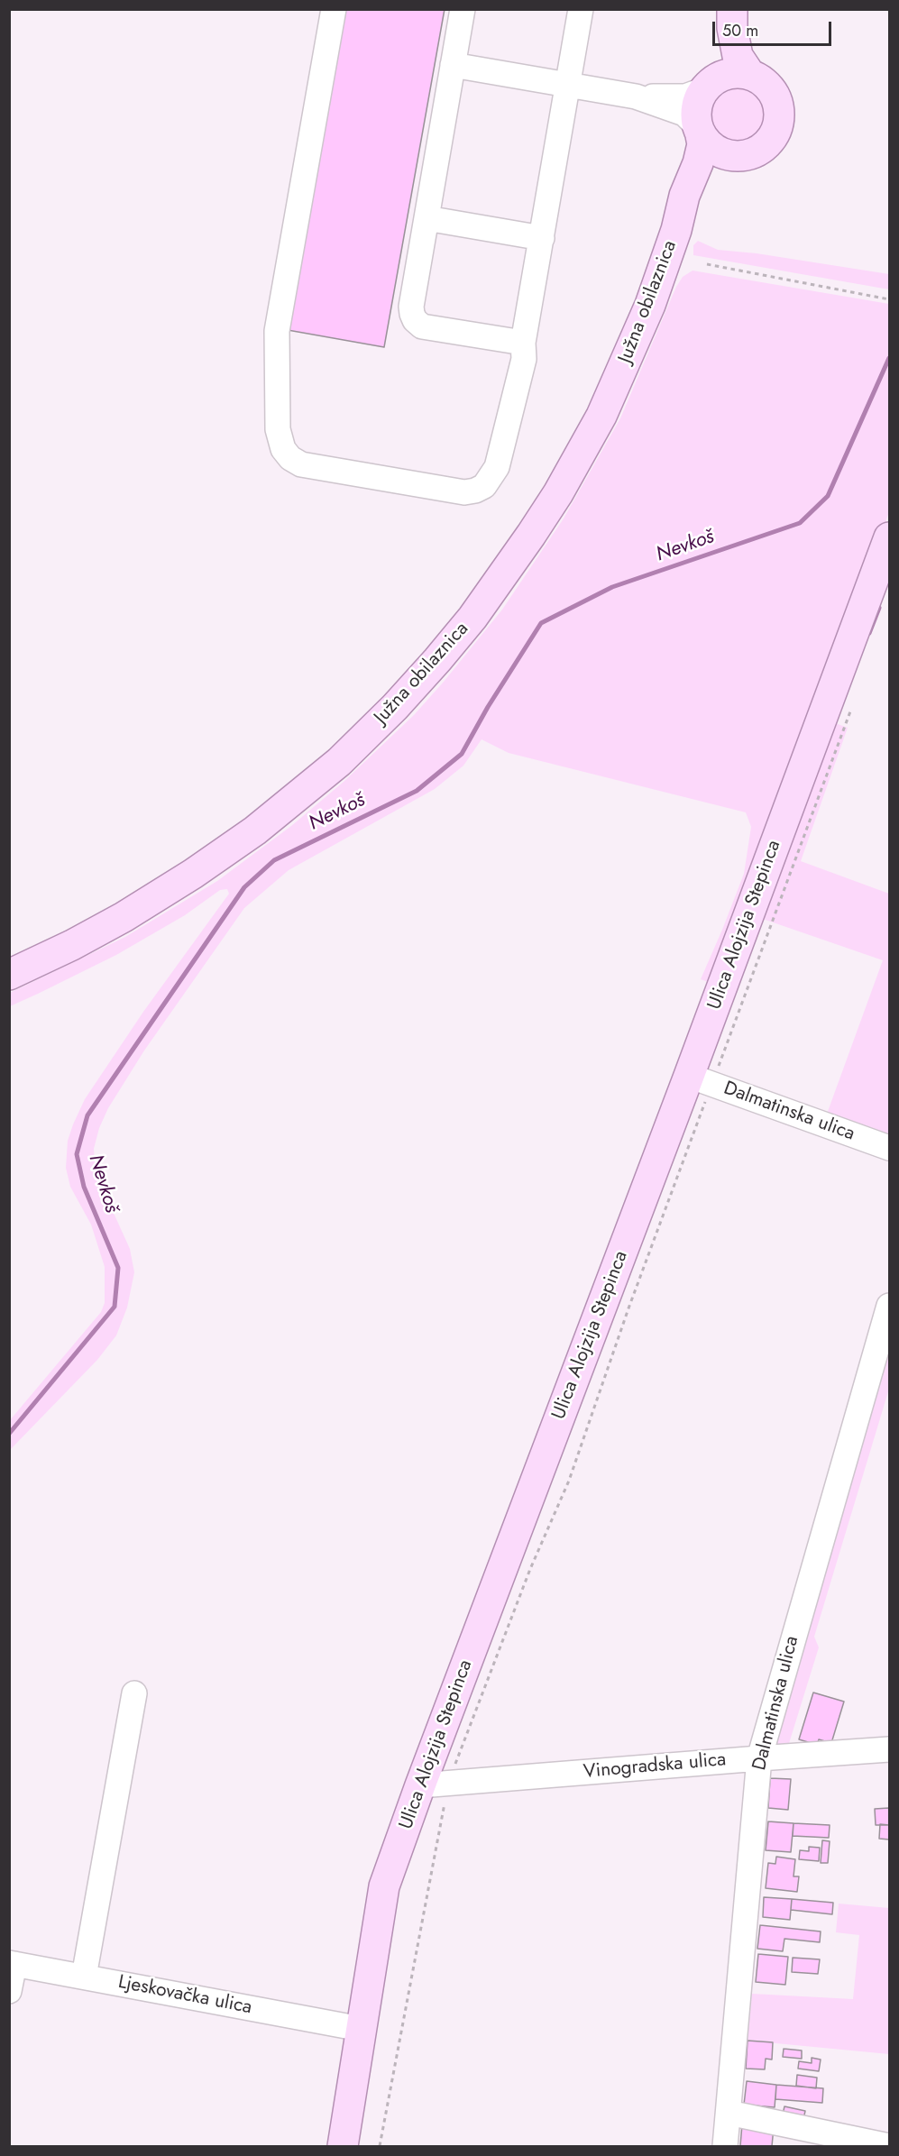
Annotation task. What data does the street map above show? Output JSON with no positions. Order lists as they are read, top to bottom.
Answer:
{
  "streets": {
    "main road": ["Južna obilaznica", "Ulica Alojzija Stepinca"],
    "street": ["Dalmatinska ulica", "Vinogradska ulica", "Ljeskovačka ulica"]
  },
  "crossings": [
    ["Ulica Alojzija Stepinca", "Dalmatinska ulica"],
    ["Ulica Alojzija Stepinca", "Vinogradska ulica"],
    ["Ulica Alojzija Stepinca", "Ljeskovačka ulica"],
    ["Dalmatinska ulica", "Vinogradska ulica"]
  ],
  "water": ["Nevkoš"],
  "scale_bar": "50 m"
}
